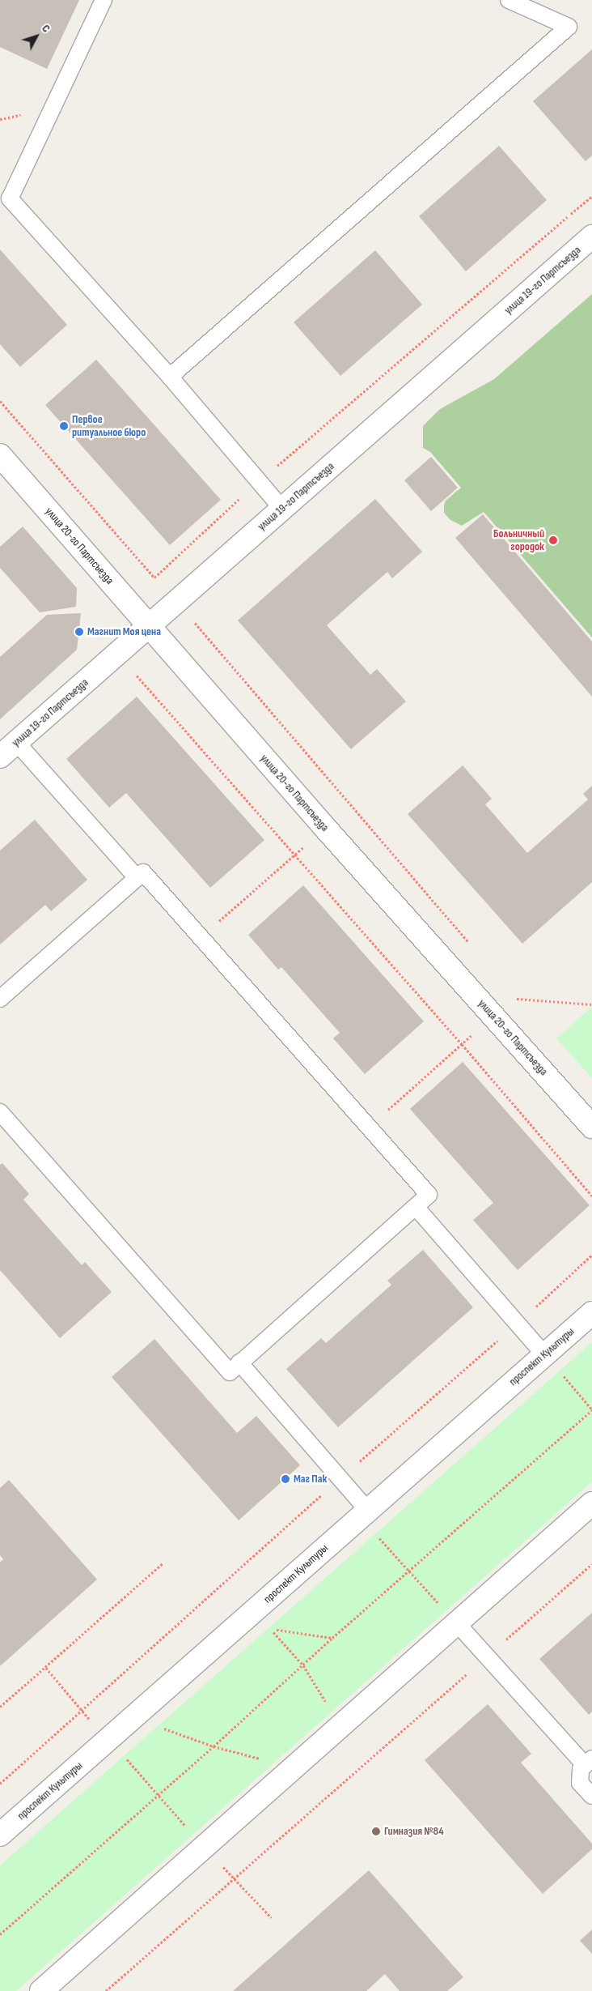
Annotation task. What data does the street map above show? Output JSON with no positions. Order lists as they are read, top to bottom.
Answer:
{
  "streets": {
    "street": ["улица 19-го Партсъезда", "улица 20-го Партсъезда", "проспект Культуры"]
  },
  "crossings": [
    ["улица 19-го Партсъезда", "улица 20-го Партсъезда"]
  ],
  "places": [
    "Первое ритуальное бюро",
    "Больничный городок",
    "Магнит Моя цена",
    "Маг Пак",
    "Гимназия №84"
  ],
  "north": "top right"
}
